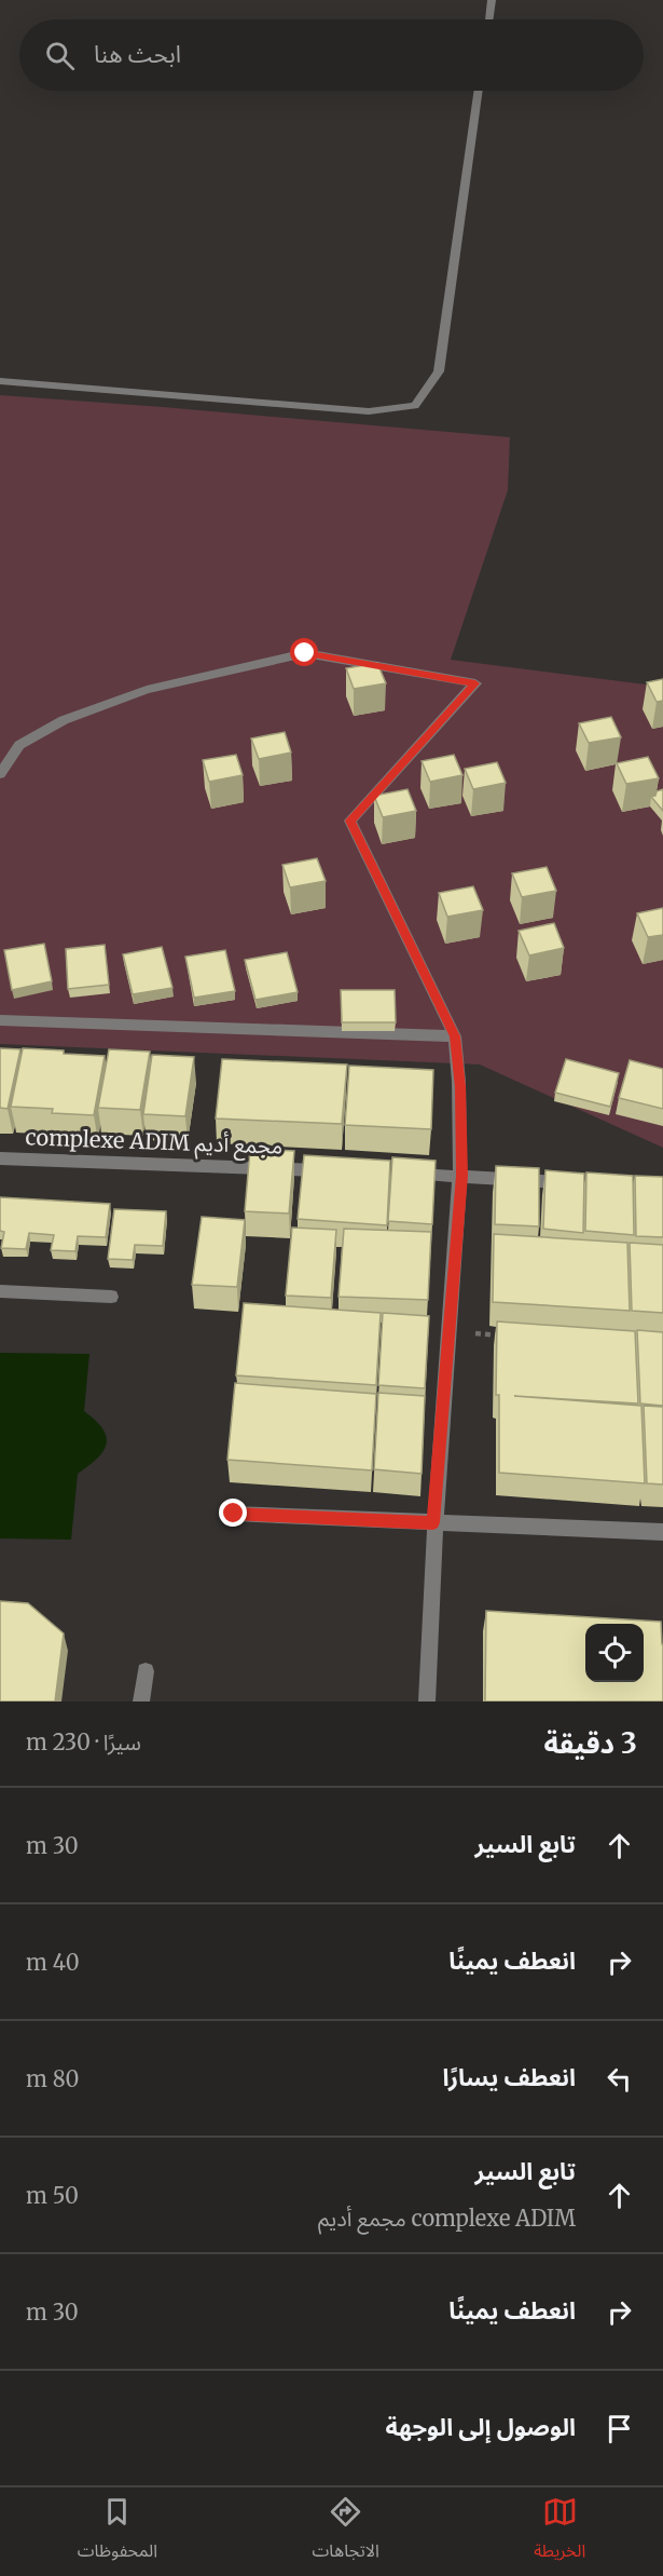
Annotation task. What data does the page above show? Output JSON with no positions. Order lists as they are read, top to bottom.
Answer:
{
  "streets": {
    "street": ["complexe ADIM مجمع أديم"]
  },
  "page": {
    "search": "ابحث هنا",
    "heading": ["3 دقيقة", "سيرًا · 230 m"],
    "list": [
      ["تابع السير", "30 m"],
      ["انعطف يمينًا", "40 m"],
      ["انعطف يسارًا", "80 m"],
      ["تابع السير", "complexe ADIM مجمع أديم", "50 m"],
      ["انعطف يمينًا", "30 m"],
      "الوصول إلى الوجهة"
    ],
    "nav": ["الخريطة", "الاتجاهات", "المحفوظات"]
  }
}
